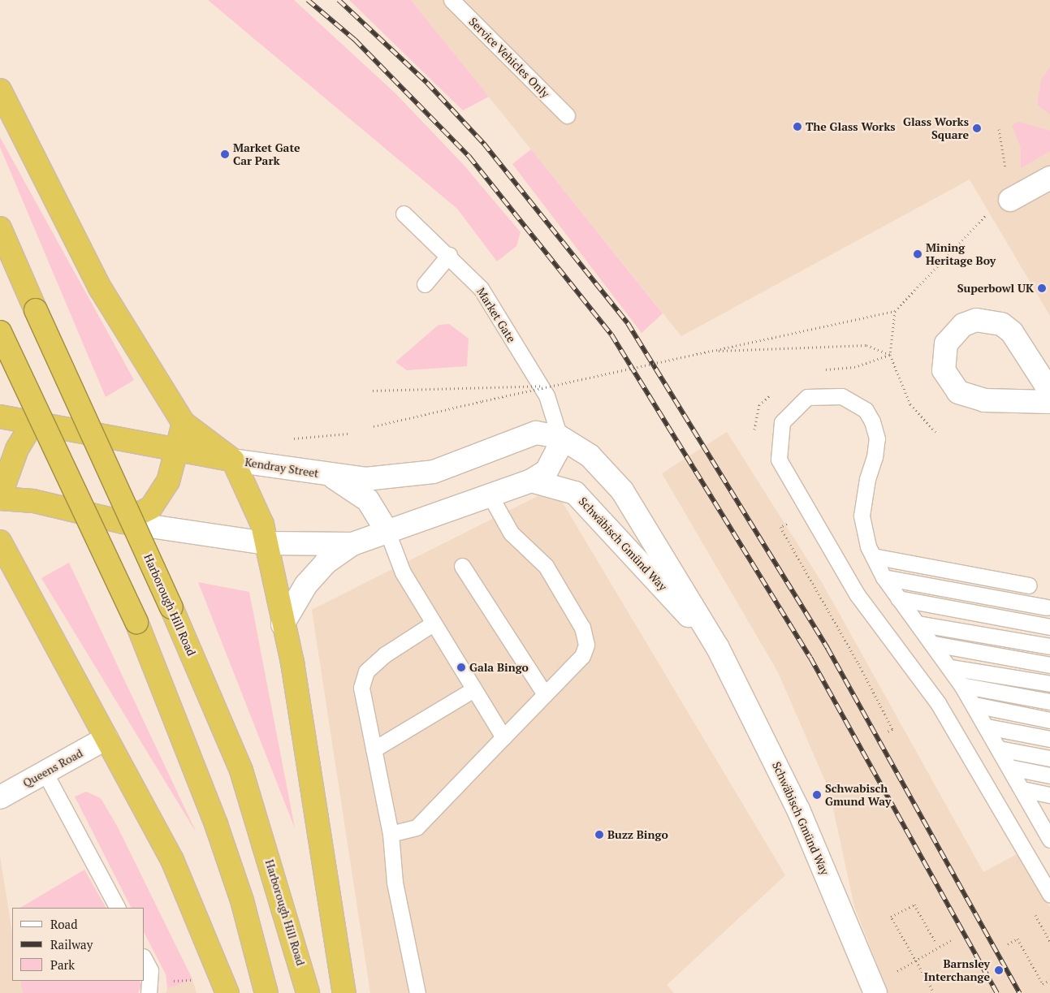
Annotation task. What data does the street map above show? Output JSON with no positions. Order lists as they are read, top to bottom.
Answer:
{
  "streets": {
    "highway": ["Kendray Street", "Harborough Hill Road"],
    "street": ["Schwäbisch Gmünd Way", "Queens Road"],
    "lane": ["Service Vehicles Only", "Market Gate"]
  },
  "crossings": [
    ["Market Gate", "Kendray Street"],
    ["Market Gate", "Schwäbisch Gmünd Way"],
    ["Kendray Street", "Schwäbisch Gmünd Way"]
  ],
  "places": [
    "The Glass Works",
    "Glass Works Square",
    "Market Gate Car Park",
    "Mining Heritage Boy",
    "Superbowl UK",
    "Gala Bingo",
    "Schwabisch Gmund Way",
    "Buzz Bingo",
    "Barnsley Interchange"
  ],
  "legend": ["Road", "Railway", "Park"]
}
